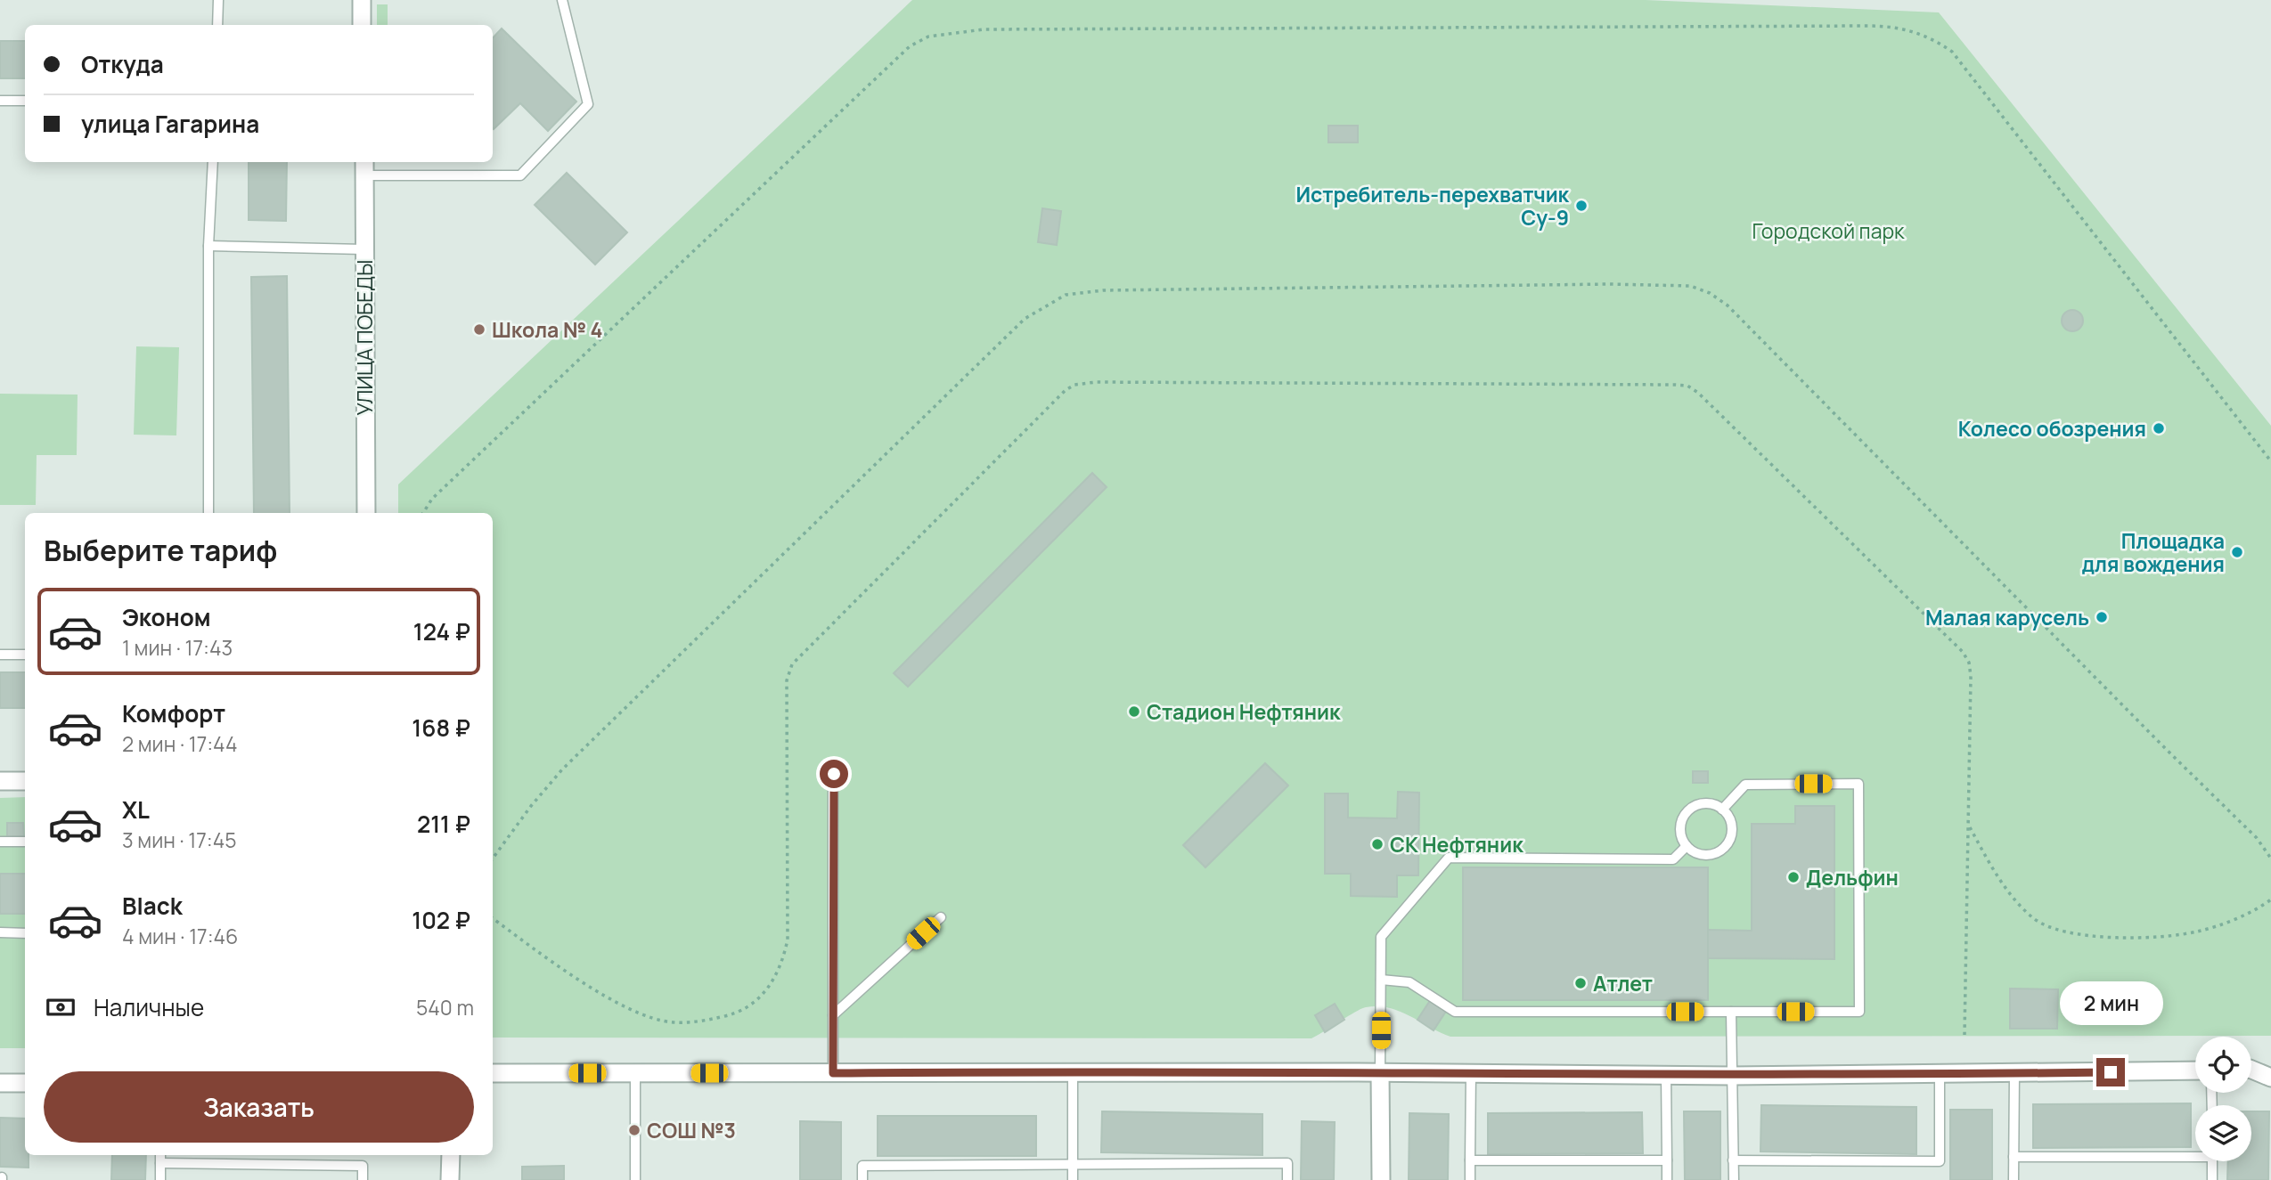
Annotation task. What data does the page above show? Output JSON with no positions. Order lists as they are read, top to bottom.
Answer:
{
  "streets": {
    "street": ["УЛИЦА ПОБЕДЫ"]
  },
  "parks": ["Городской парк"],
  "places": [
    "Истребитель-перехватчик Су-9",
    "Школа № 4",
    "Колесо обозрения",
    "Площадка для вождения",
    "Малая карусель",
    "Стадион Нефтяник",
    "СК Нефтяник",
    "Дельфин",
    "Атлет",
    "СОШ №3"
  ],
  "page": {
    "banner": ["Откуда", "улица Гагарина"],
    "heading": "Выберите тариф",
    "list": [
      {
        "name": "Эконом",
        "note": "1 мин · 17:43",
        "value": "124 ₽"
      },
      {
        "name": "Комфорт",
        "note": "2 мин · 17:44",
        "value": "168 ₽"
      },
      {
        "name": "XL",
        "note": "3 мин · 17:45",
        "value": "211 ₽"
      },
      {
        "name": "Black",
        "note": "4 мин · 17:46",
        "value": "102 ₽"
      }
    ],
    "pay": ["Наличные", "540 m"],
    "bubble": "2 мин",
    "buttons": "Заказать"
  }
}
